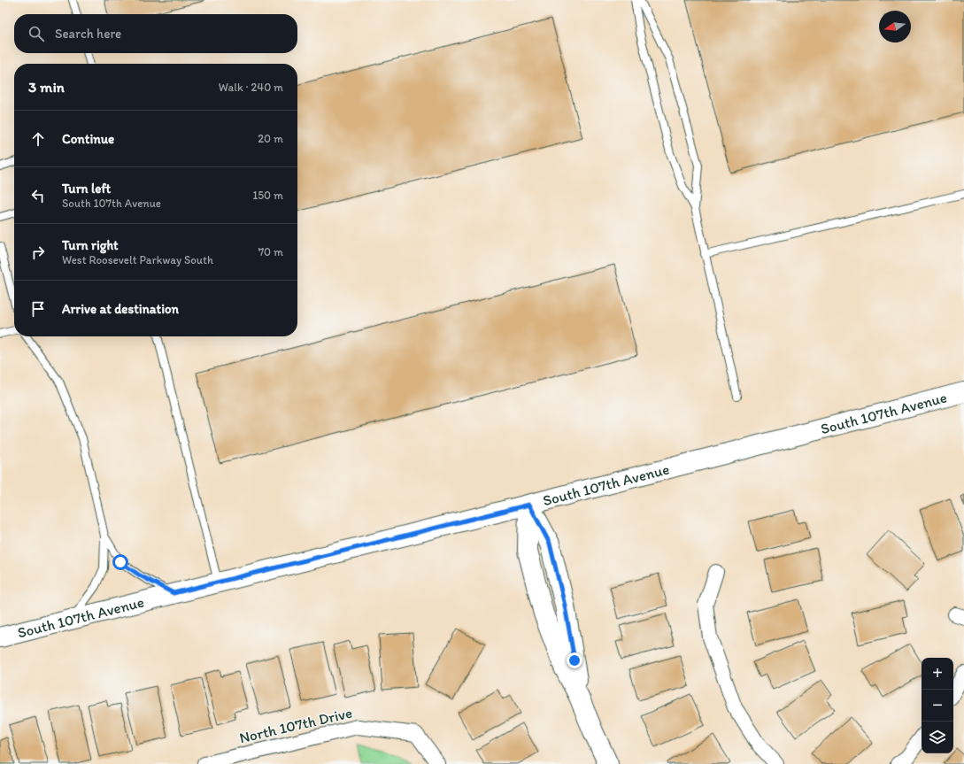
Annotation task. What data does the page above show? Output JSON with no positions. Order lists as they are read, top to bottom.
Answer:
{
  "streets": {
    "main road": ["South 107th Avenue"],
    "street": ["North 107th Drive"]
  },
  "north": "left",
  "page": {
    "search": "Search here",
    "heading": ["3 min", "Walk · 240 m"],
    "list": [
      ["Continue", "20 m"],
      ["Turn left", "South 107th Avenue", "150 m"],
      ["Turn right", "West Roosevelt Parkway South", "70 m"],
      "Arrive at destination"
    ],
    "map_buttons": ["+", "−"]
  }
}
